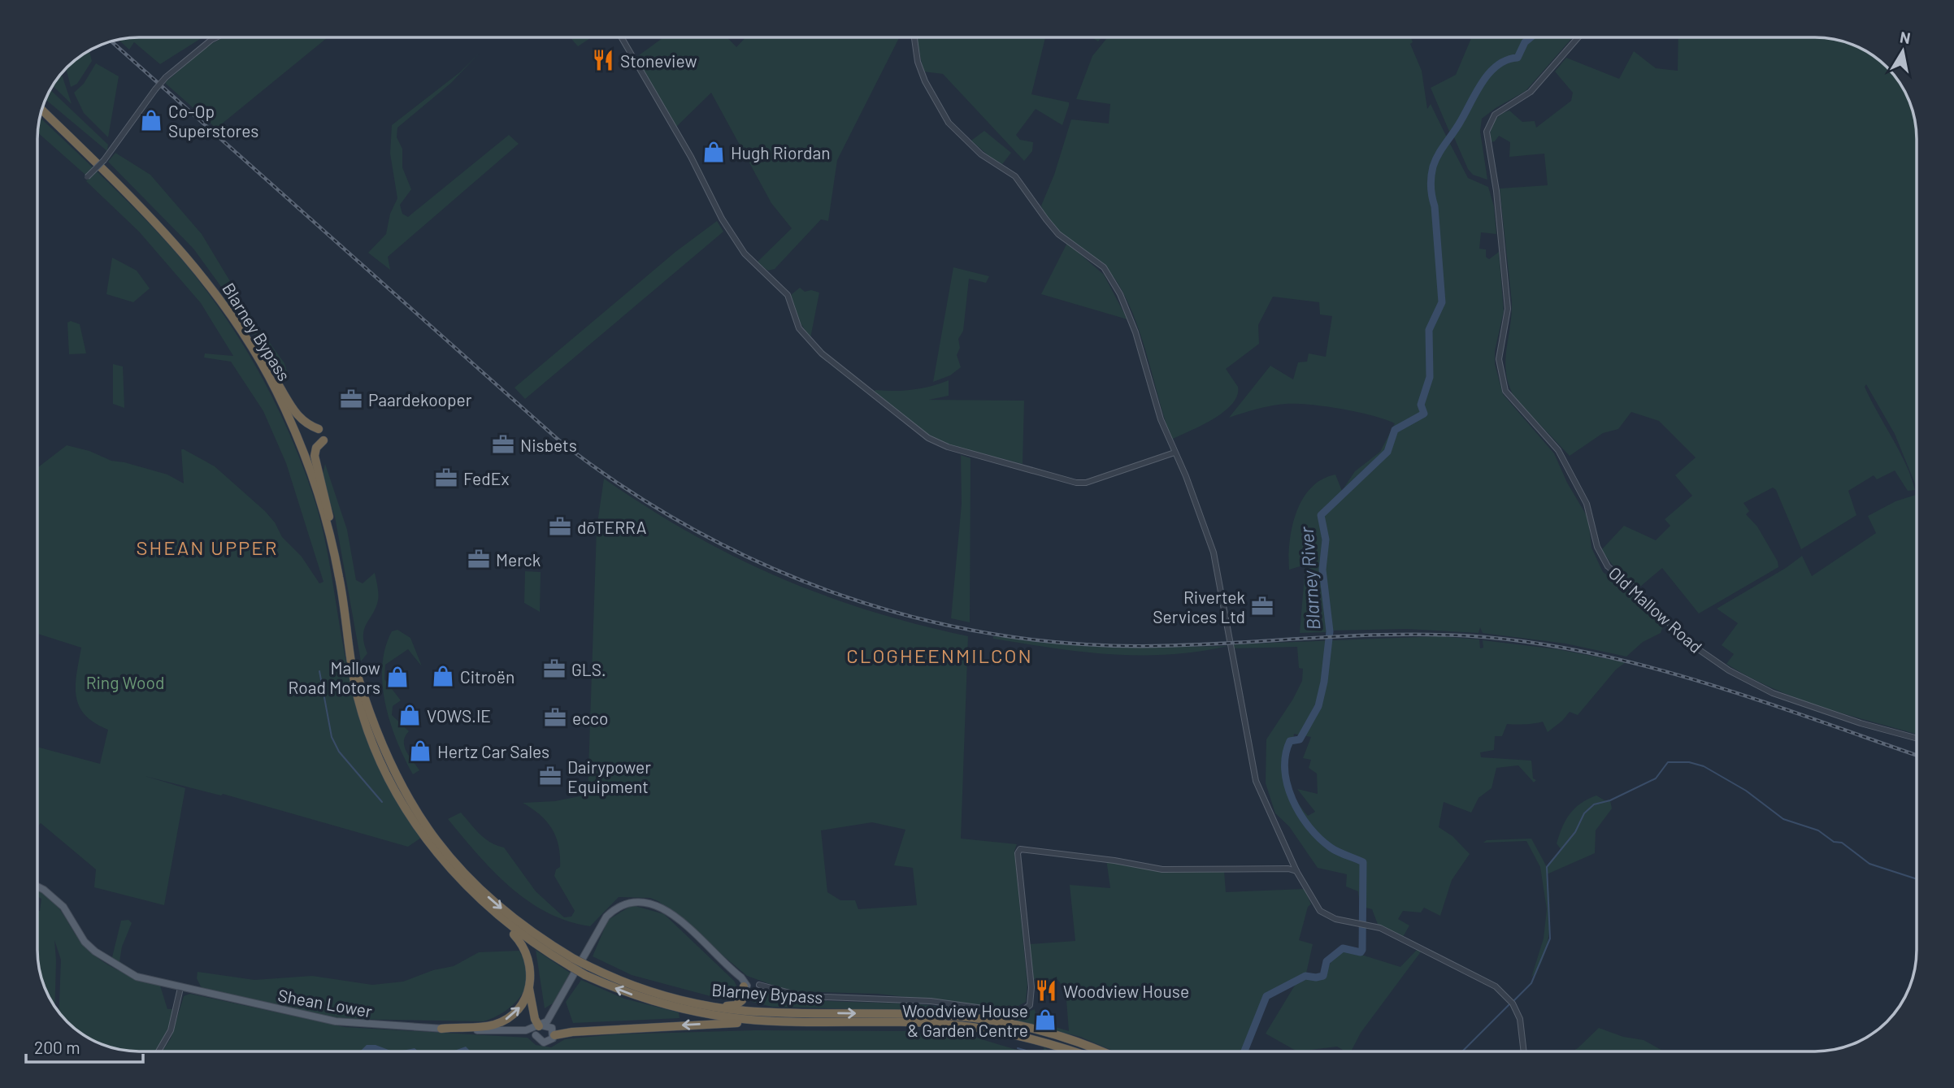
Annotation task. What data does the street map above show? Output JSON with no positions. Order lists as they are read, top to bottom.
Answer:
{
  "streets": {
    "highway": ["Blarney Bypass"],
    "main road": ["Shean Lower"],
    "street": ["Old Mallow Road"]
  },
  "districts": ["SHEAN UPPER", "CLOGHEENMILCON"],
  "water": ["Blarney River"],
  "parks": ["Ring Wood"],
  "places": {
    "restaurant": ["Stoneview", "Woodview House"],
    "shop": [
      "Co-Op Superstores",
      "Hugh Riordan",
      "Citroën",
      "Mallow Road Motors",
      "VOWS.IE",
      "Hertz Car Sales",
      "Woodview House & Garden Centre"
    ],
    "office": [
      "Paardekooper",
      "Nisbets",
      "FedEx",
      "dōTERRA",
      "Merck",
      "Rivertek Services Ltd",
      "GLS.",
      "ecco",
      "Dairypower Equipment"
    ]
  },
  "scale_bar": "200 m",
  "north": "top"
}
